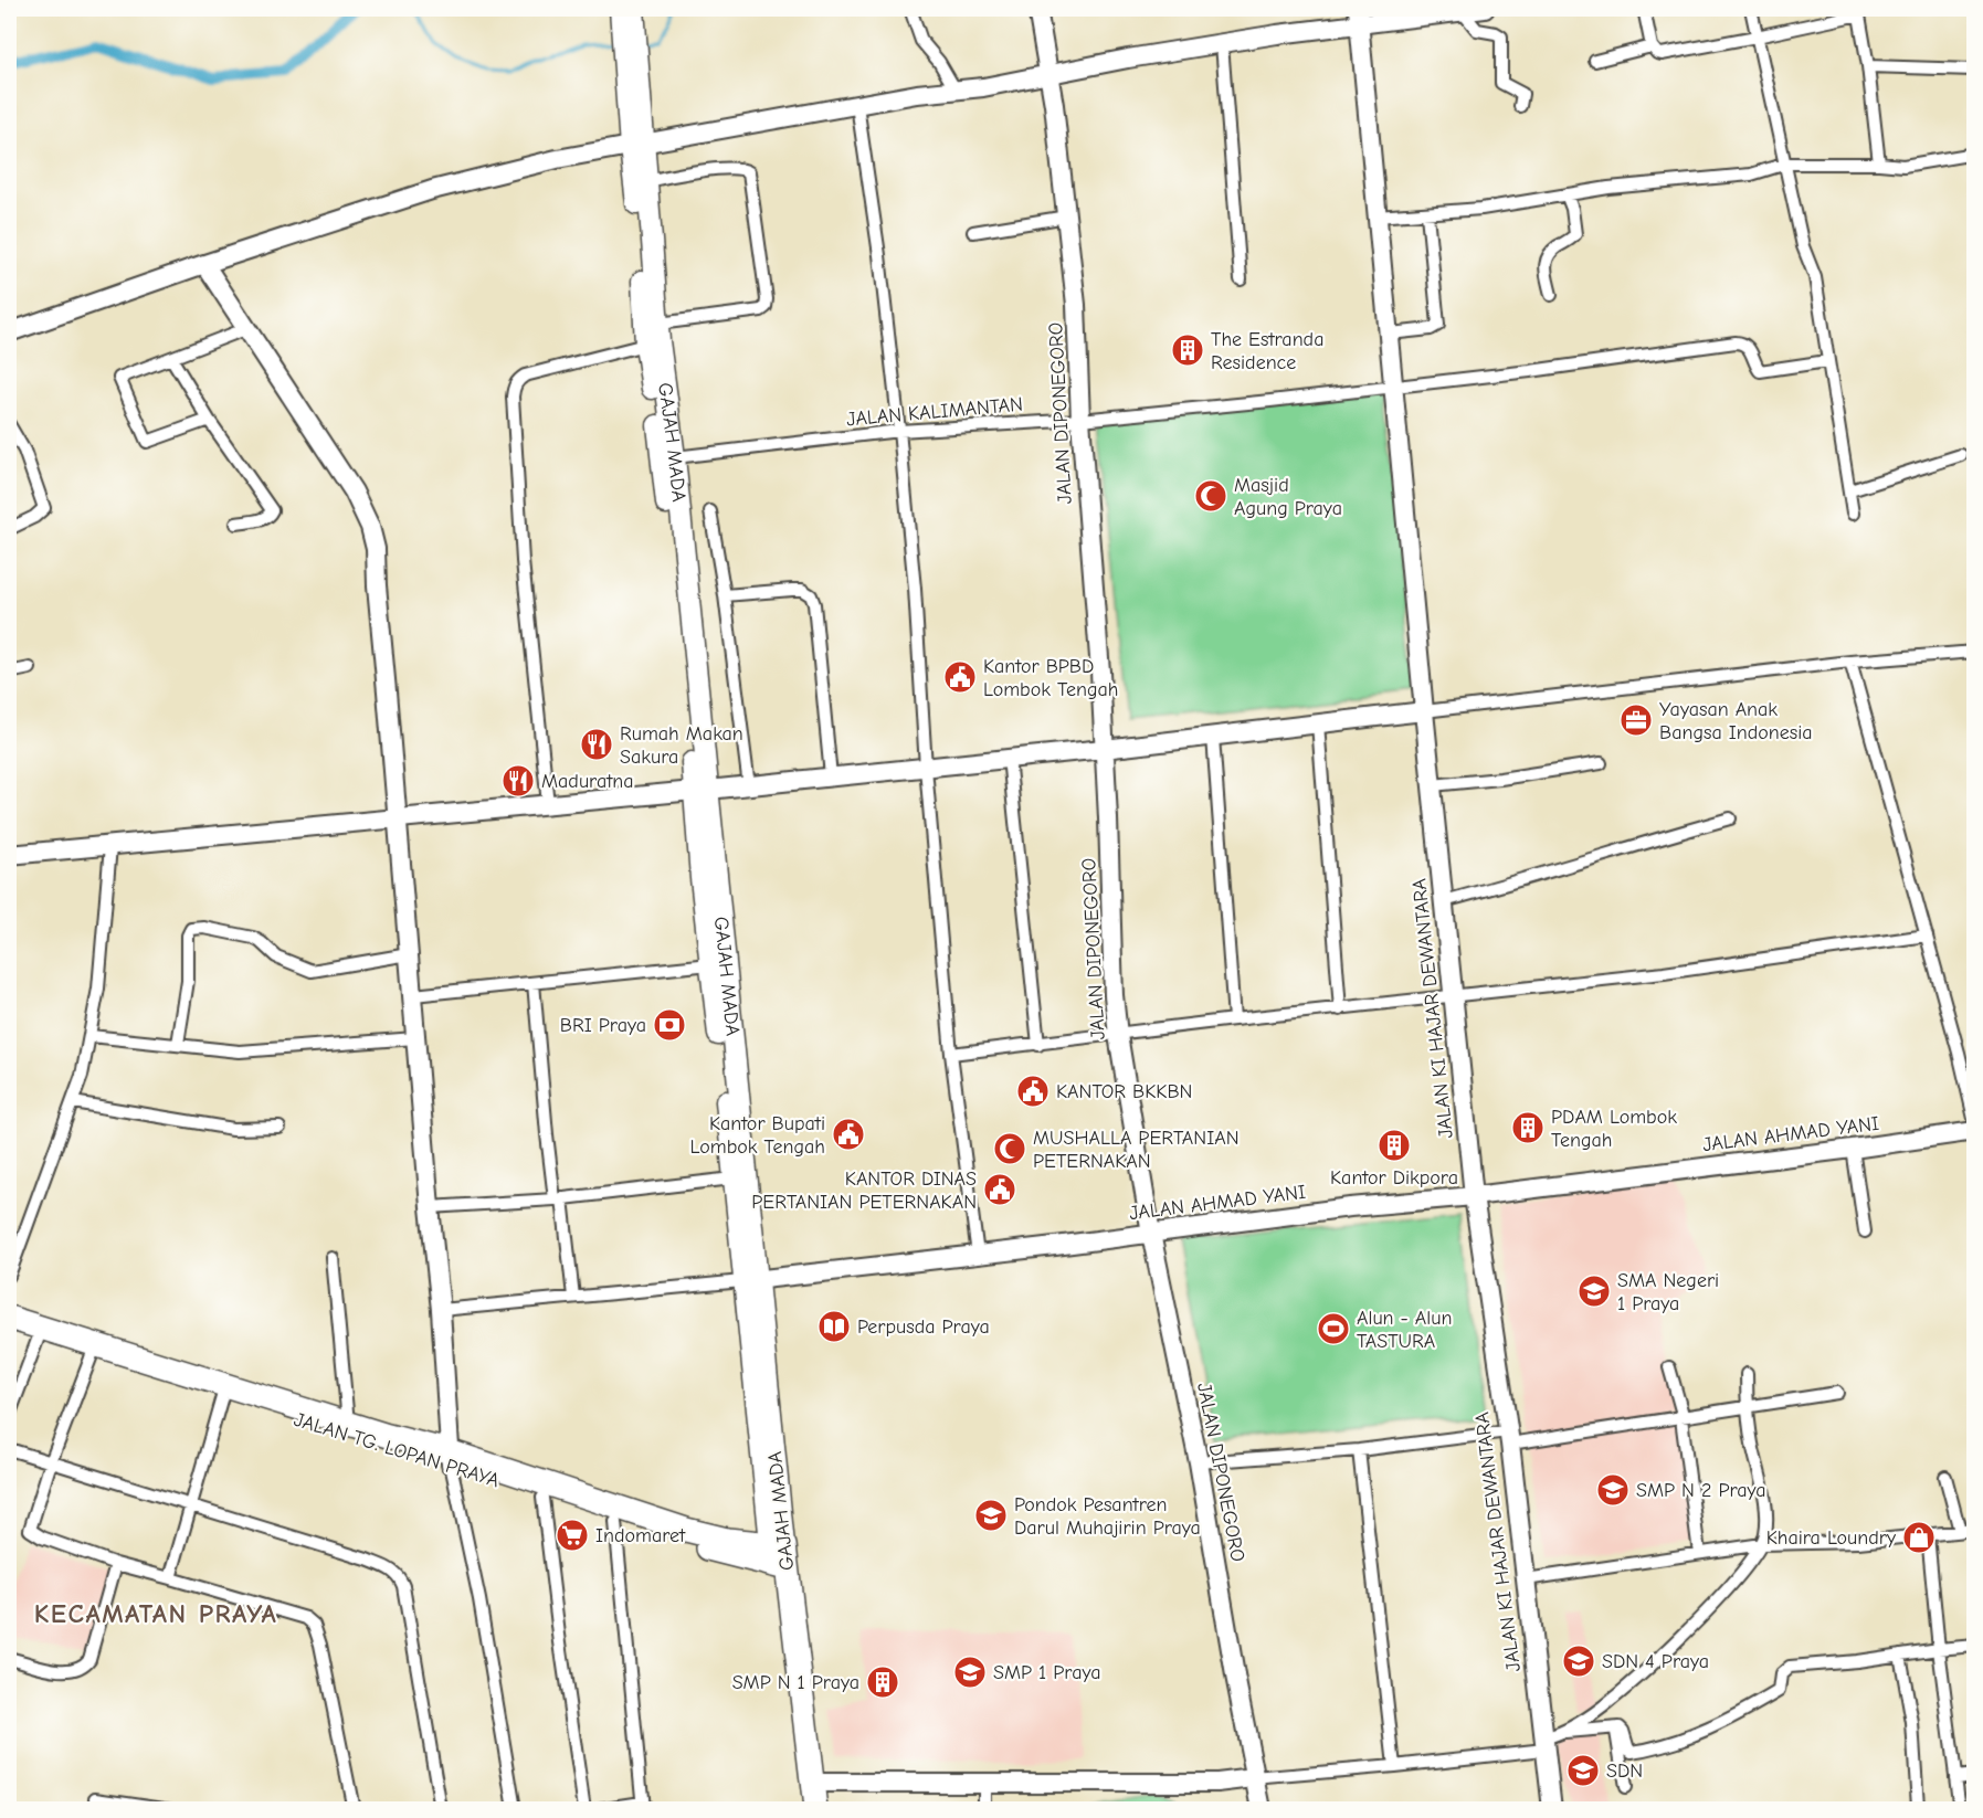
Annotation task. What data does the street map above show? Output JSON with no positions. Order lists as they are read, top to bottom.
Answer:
{
  "streets": {
    "highway": ["GAJAH MADA", "JALAN TG. LOPAN PRAYA"],
    "street": [
      "JALAN KALIMANTAN",
      "JALAN DIPONEGORO",
      "JALAN KI HAJAR DEWANTARA",
      "JALAN AHMAD YANI"
    ]
  },
  "crossings": [
    ["JALAN KALIMANTAN", "JALAN DIPONEGORO"],
    ["JALAN KALIMANTAN", "GAJAH MADA"],
    ["JALAN KALIMANTAN", "JALAN KI HAJAR DEWANTARA"],
    ["JALAN DIPONEGORO", "JALAN AHMAD YANI"],
    ["GAJAH MADA", "JALAN AHMAD YANI"],
    ["GAJAH MADA", "JALAN TG. LOPAN PRAYA"],
    ["JALAN KI HAJAR DEWANTARA", "JALAN AHMAD YANI"]
  ],
  "districts": ["KECAMATAN PRAYA"],
  "places": {
    "building": [
      "The Estranda Residence",
      "PDAM Lombok Tengah",
      "Kantor Dikpora",
      "SMP N 1 Praya"
    ],
    "mosque": ["Masjid Agung Praya", "MUSHALLA PERTANIAN PETERNAKAN"],
    "public building": [
      "Kantor BPBD Lombok Tengah",
      "KANTOR BKKBN",
      "Kantor Bupati Lombok Tengah",
      "KANTOR DINAS PERTANIAN PETERNAKAN"
    ],
    "office": ["Yayasan Anak Bangsa Indonesia"],
    "restaurant": ["Rumah Makan Sakura", "Maduratna"],
    "bank": ["BRI Praya"],
    "school or university": [
      "SMA Negeri 1 Praya",
      "SMP N 2 Praya",
      "Pondok Pesantren Darul Muhajirin Praya",
      "SDN 4 Praya",
      "SMP 1 Praya",
      "SDN"
    ],
    "library": ["Perpusda Praya"],
    "sports": ["Alun - Alun TASTURA"],
    "supermarket": ["Indomaret"],
    "shop": ["Khaira Loundry"]
  }
}
